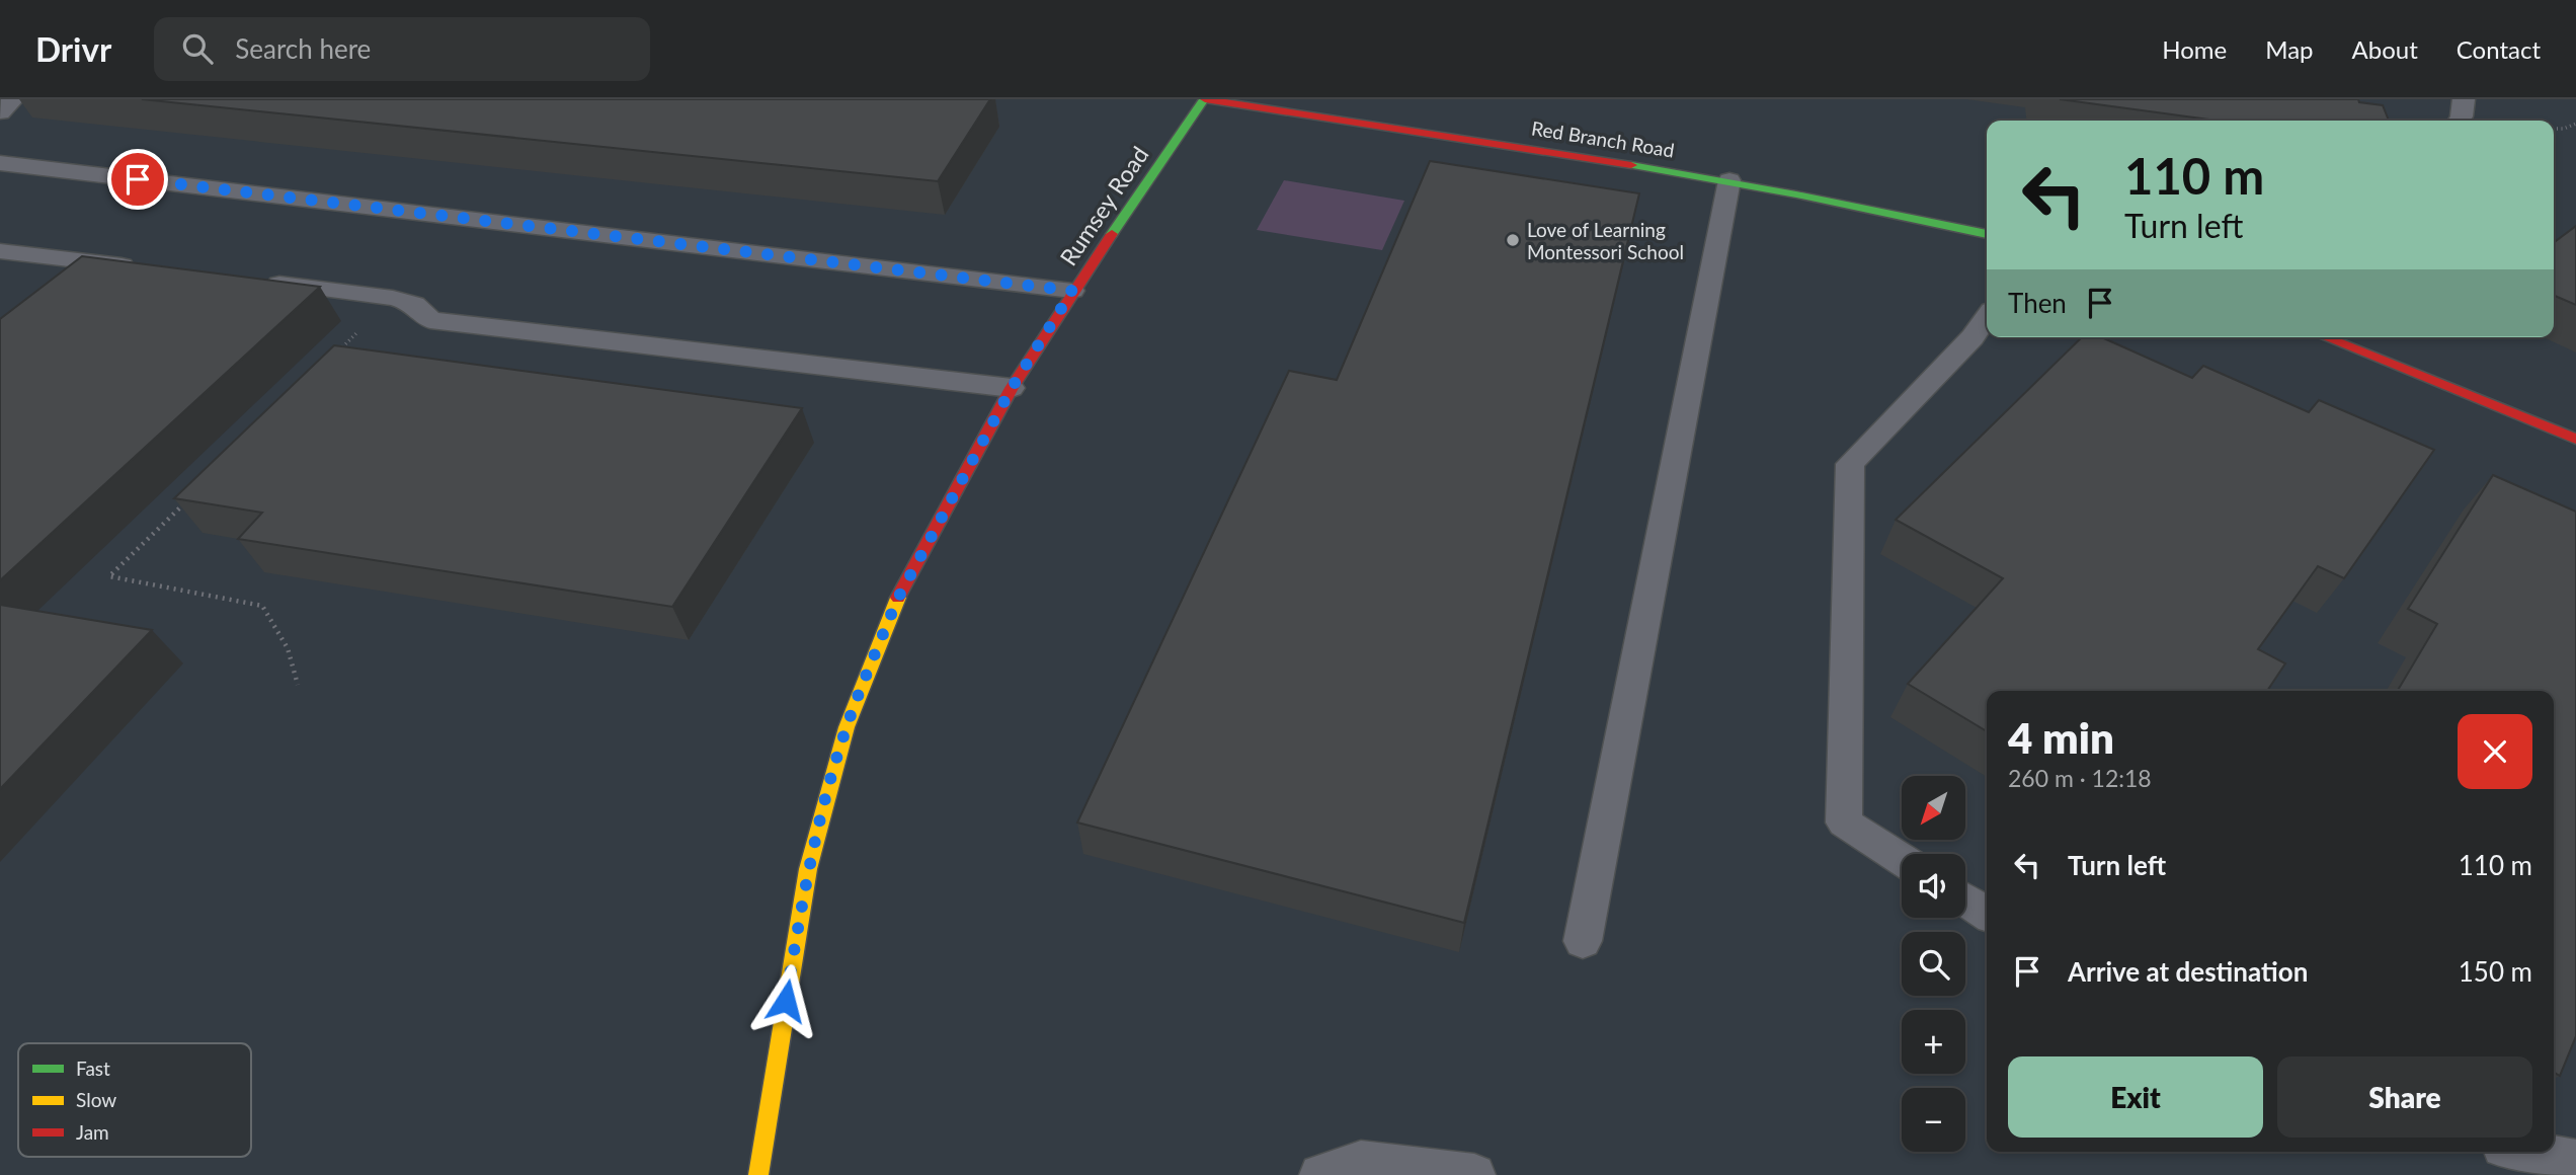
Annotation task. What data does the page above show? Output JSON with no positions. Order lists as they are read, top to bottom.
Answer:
{
  "streets": {
    "street": ["Red Branch Road", "Rumsey Road"]
  },
  "crossings": [
    ["Red Branch Road", "Rumsey Road"]
  ],
  "places": ["Love of Learning Montessori School"],
  "legend": ["Fast", "Slow", "Jam"],
  "north": "bottom left",
  "page": {
    "header": "Drivr",
    "search": "Search here",
    "nav": [
      "Home",
      "Map",
      "About",
      "Contact"
    ],
    "turn": ["110 m", "Turn left"],
    "then": "Then",
    "heading": ["4 min", "260 m · 12:18"],
    "map_buttons": ["+", "−"],
    "list": [
      {
        "name": "Turn left",
        "value": "110 m"
      },
      {
        "name": "Arrive at destination",
        "value": "150 m"
      }
    ],
    "buttons": ["Exit", "Share"]
  }
}
